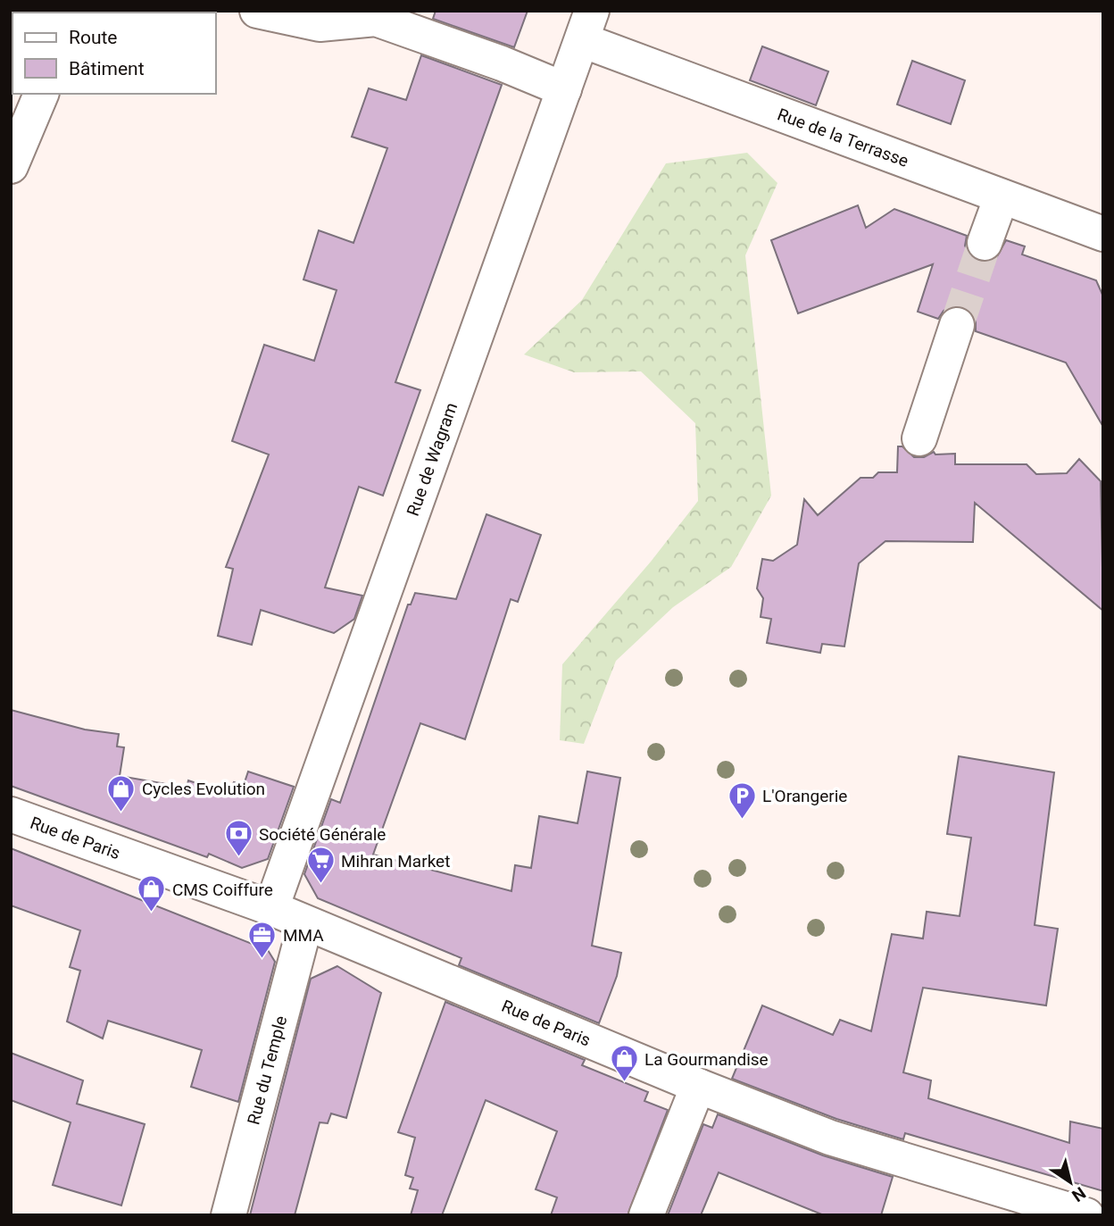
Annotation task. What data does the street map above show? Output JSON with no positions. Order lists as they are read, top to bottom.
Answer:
{
  "streets": {
    "street": [
      "Rue de la Terrasse",
      "Rue de Wagram",
      "Rue de Paris",
      "Rue du Temple"
    ]
  },
  "crossings": [
    ["Rue de la Terrasse", "Rue de Wagram"],
    ["Rue de Wagram", "Rue de Paris"],
    ["Rue de Paris", "Rue du Temple"]
  ],
  "places": {
    "shop": ["Cycles Evolution", "CMS Coiffure", "La Gourmandise"],
    "parking": ["L'Orangerie"],
    "bank": ["Société Générale"],
    "supermarket": ["Mihran Market"],
    "office": ["MMA"]
  },
  "legend": ["Route", "Bâtiment"],
  "north": "bottom right"
}
